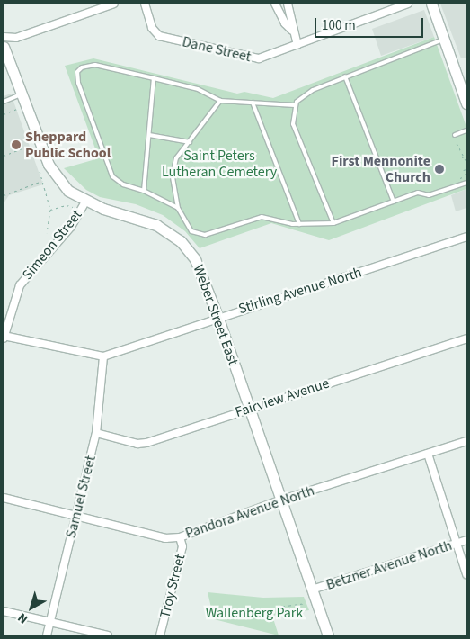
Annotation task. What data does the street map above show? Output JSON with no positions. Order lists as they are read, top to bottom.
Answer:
{
  "streets": {
    "main road": ["Weber Street East"],
    "street": [
      "Dane Street",
      "Simeon Street",
      "Stirling Avenue North",
      "Fairview Avenue",
      "Samuel Street",
      "Pandora Avenue North",
      "Betzner Avenue North",
      "Troy Street"
    ]
  },
  "crossings": [
    ["Simeon Street", "Weber Street East"],
    ["Stirling Avenue North", "Weber Street East"],
    ["Stirling Avenue North", "Samuel Street"],
    ["Weber Street East", "Fairview Avenue"],
    ["Weber Street East", "Pandora Avenue North"],
    ["Weber Street East", "Betzner Avenue North"],
    ["Fairview Avenue", "Samuel Street"],
    ["Samuel Street", "Pandora Avenue North"],
    ["Pandora Avenue North", "Troy Street"]
  ],
  "parks": ["Saint Peters Lutheran Cemetery", "Wallenberg Park"],
  "places": ["Sheppard Public School", "First Mennonite Church"],
  "scale_bar": "100 m",
  "north": "bottom left"
}
